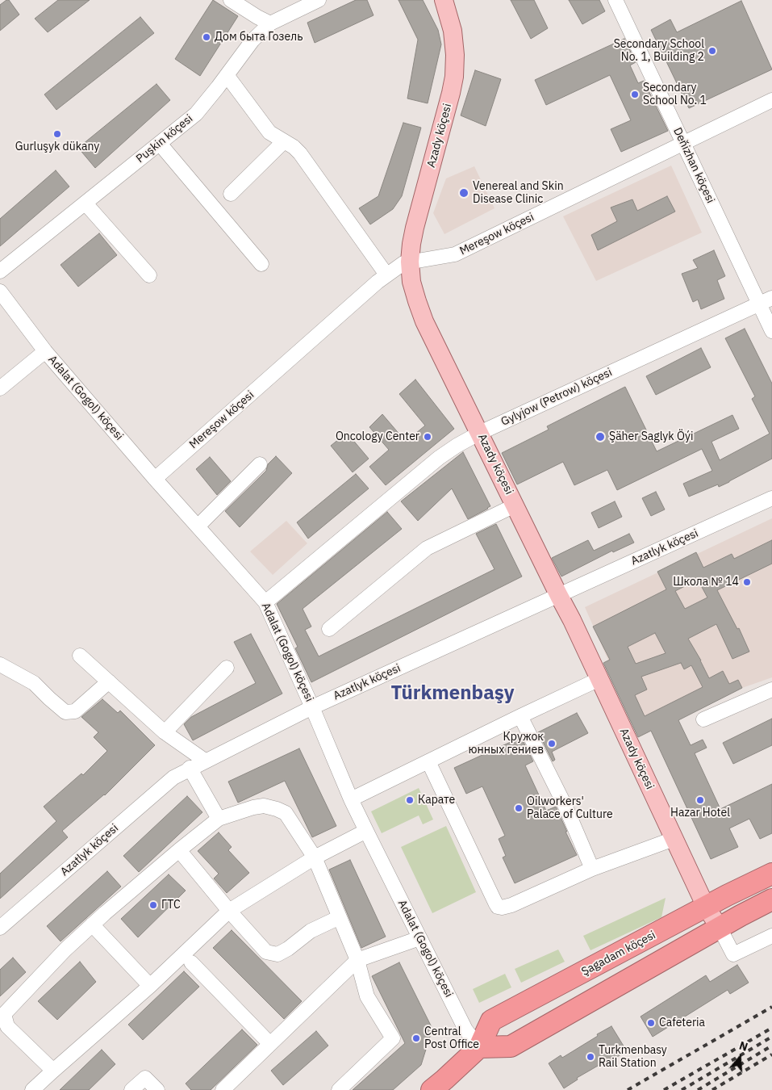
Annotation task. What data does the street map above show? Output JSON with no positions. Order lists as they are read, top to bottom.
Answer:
{
  "streets": {
    "highway": ["Şagadam köçesi"],
    "main road": ["Azady köçesi"],
    "street": [
      "Puşkin köçesi",
      "Deňizhan köçesi",
      "Mereşow köçesi",
      "Gylyjow (Petrow) köçesi",
      "Adalat (Gogol) köçesi",
      "Azatlyk köçesi"
    ]
  },
  "crossings": [
    ["Azady köçesi", "Mereşow köçesi"],
    ["Azady köçesi", "Gylyjow (Petrow) köçesi"],
    ["Azady köçesi", "Azatlyk köçesi"],
    ["Azady köçesi", "Şagadam köçesi"],
    ["Deňizhan köçesi", "Mereşow köçesi"],
    ["Deňizhan köçesi", "Gylyjow (Petrow) köçesi"],
    ["Mereşow köçesi", "Adalat (Gogol) köçesi"],
    ["Gylyjow (Petrow) köçesi", "Adalat (Gogol) köçesi"],
    ["Adalat (Gogol) köçesi", "Azatlyk köçesi"],
    ["Adalat (Gogol) köçesi", "Şagadam köçesi"]
  ],
  "districts": ["Türkmenbaşy"],
  "places": [
    "Дом быта Гозель",
    "Secondary School No. 1, Building 2",
    "Secondary School No. 1",
    "Gurluşyk dükany",
    "Venereal and Skin Disease Clinic",
    "Oncology Center",
    "Şäher Saglyk Öýi",
    "Школа № 14",
    "Кружок юнных гениев",
    "Карате",
    "Hazar Hotel",
    "Oilworkers' Palace of Culture",
    "ГТС",
    "Cafeteria",
    "Central Post Office",
    "Turkmenbasy Rail Station"
  ],
  "north": "top"
}
